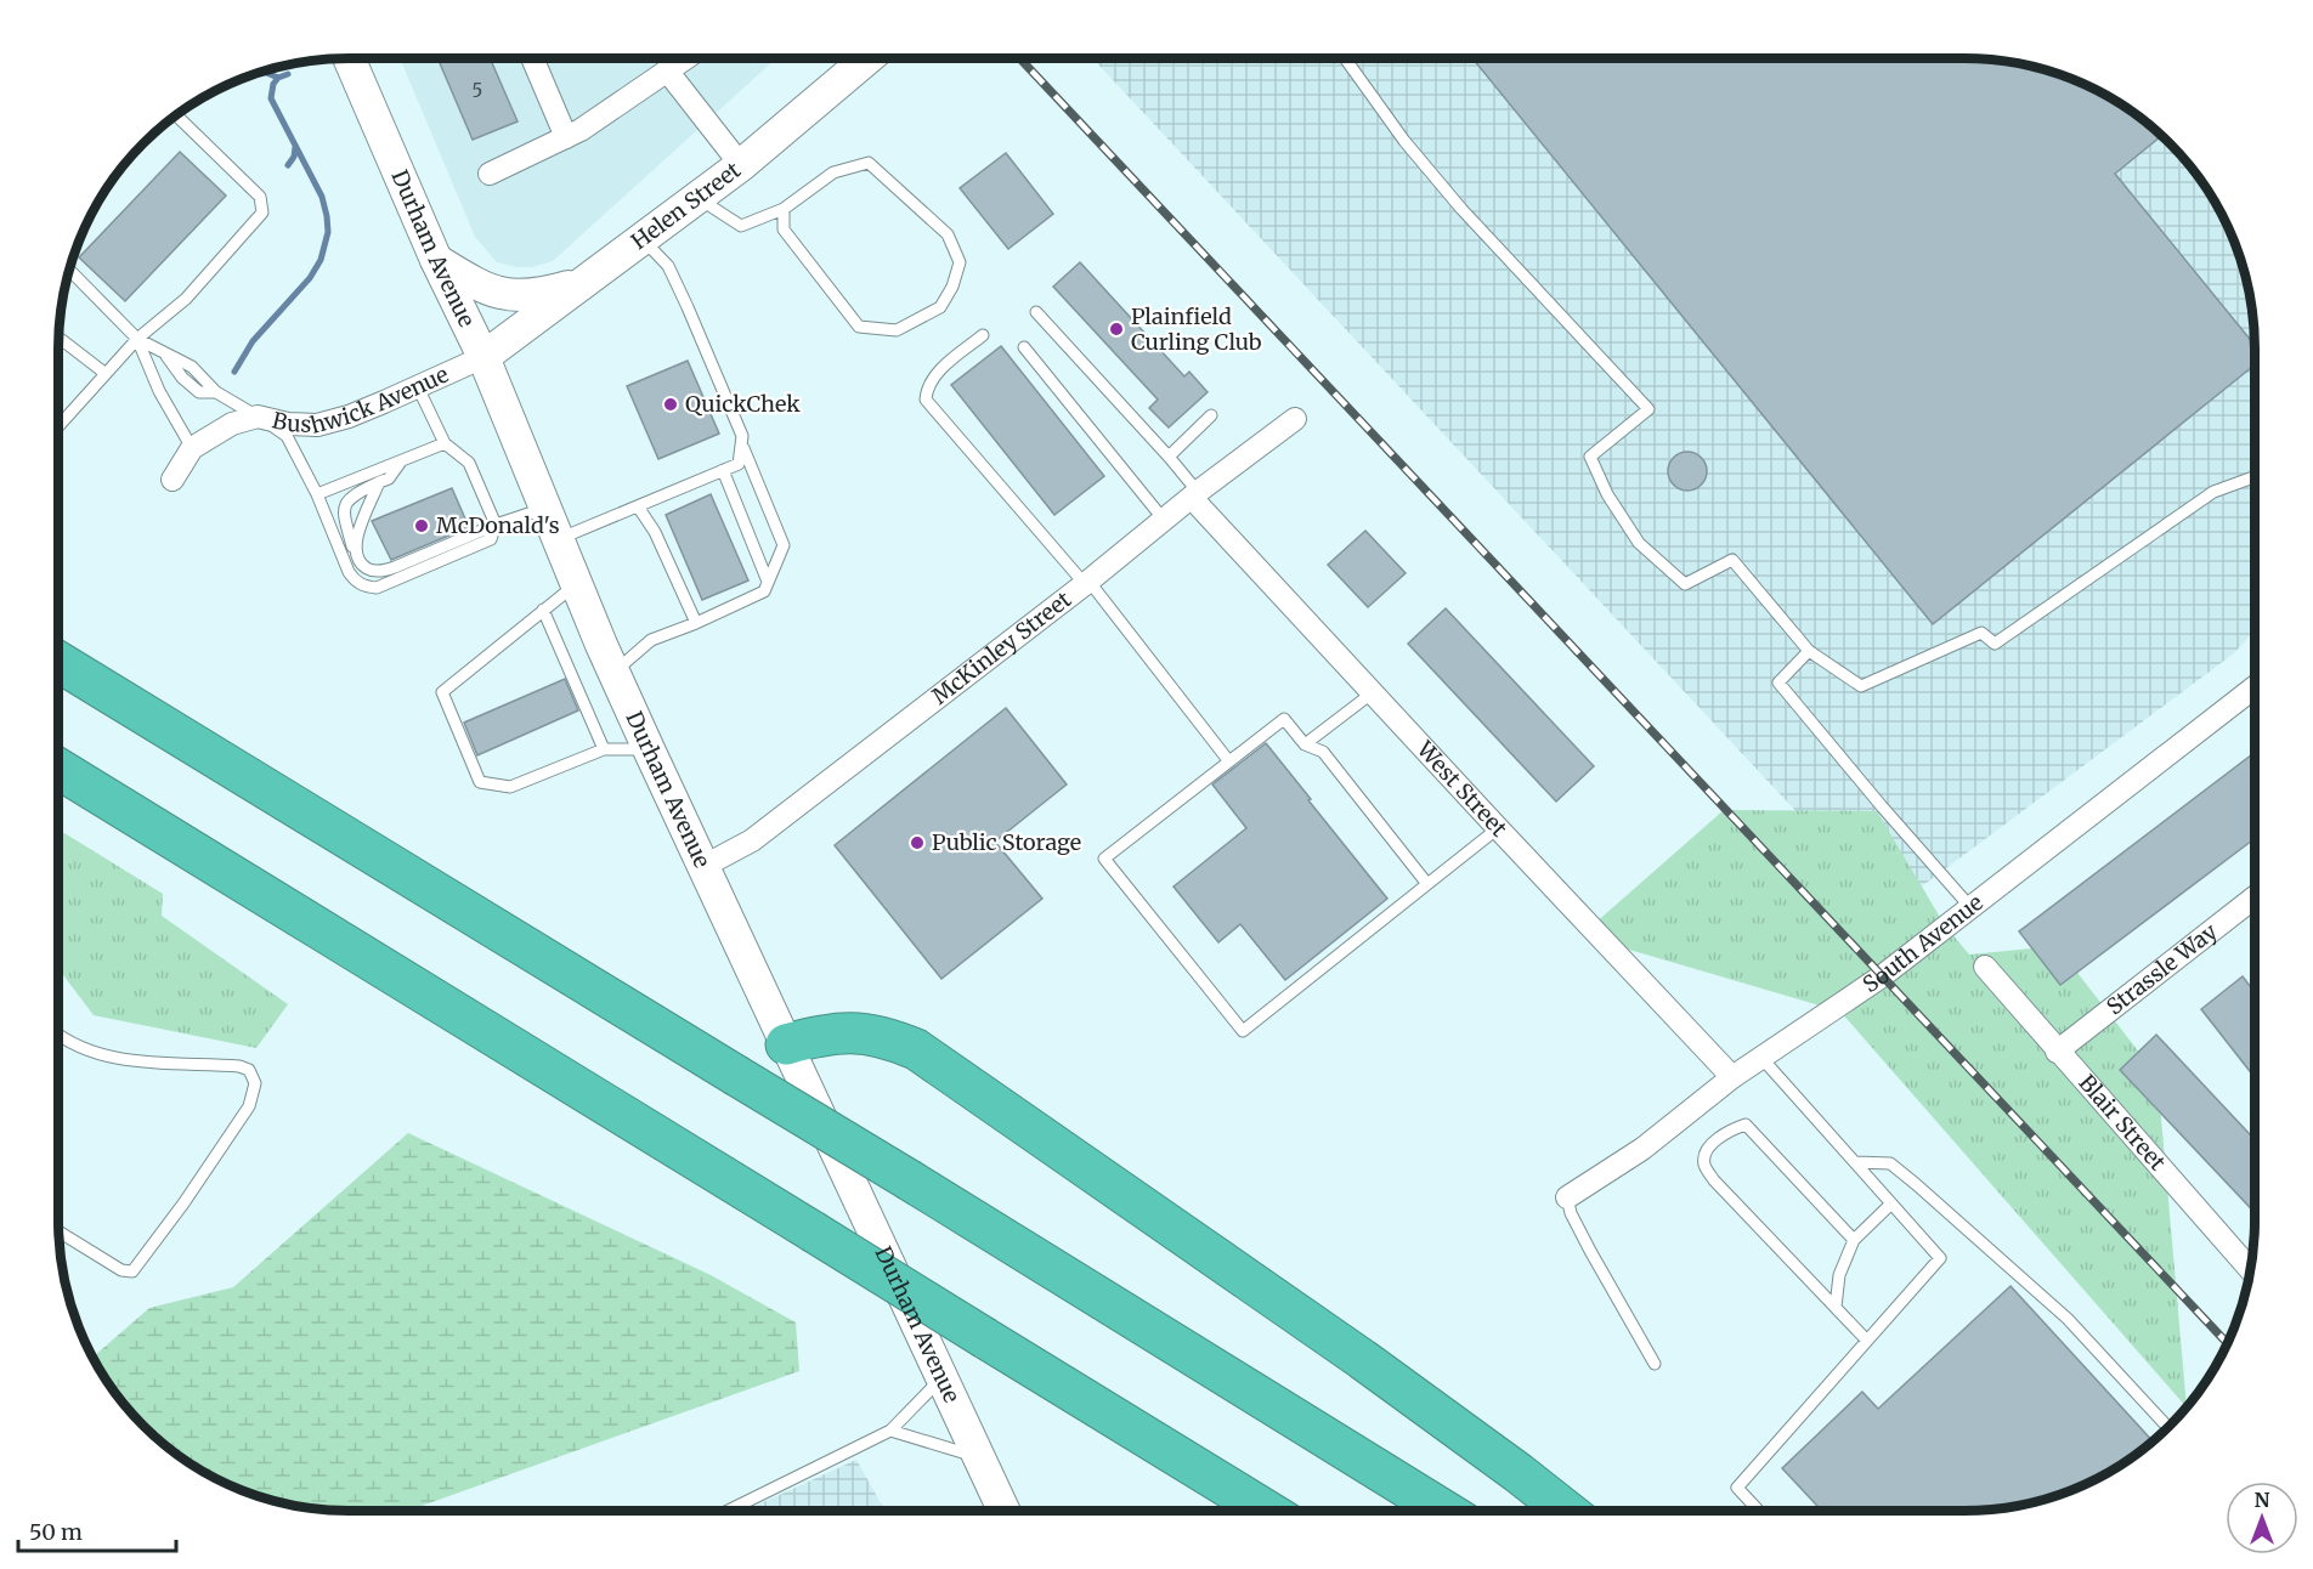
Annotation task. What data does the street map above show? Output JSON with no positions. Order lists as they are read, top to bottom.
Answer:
{
  "streets": {
    "main road": ["Helen Street", "Durham Avenue"],
    "street": [
      "Bushwick Avenue",
      "McKinley Street",
      "West Street",
      "South Avenue",
      "Strassle Way",
      "Blair Street"
    ]
  },
  "crossings": [
    ["Helen Street", "Durham Avenue"],
    ["Helen Street", "Bushwick Avenue"],
    ["Durham Avenue", "Bushwick Avenue"],
    ["Durham Avenue", "McKinley Street"],
    ["McKinley Street", "West Street"],
    ["West Street", "South Avenue"],
    ["Strassle Way", "Blair Street"]
  ],
  "places": [
    "Plainfield Curling Club",
    "QuickChek",
    "McDonald's",
    "Public Storage"
  ],
  "house_numbers": ["5"],
  "scale_bar": "50 m",
  "north": "top"
}
